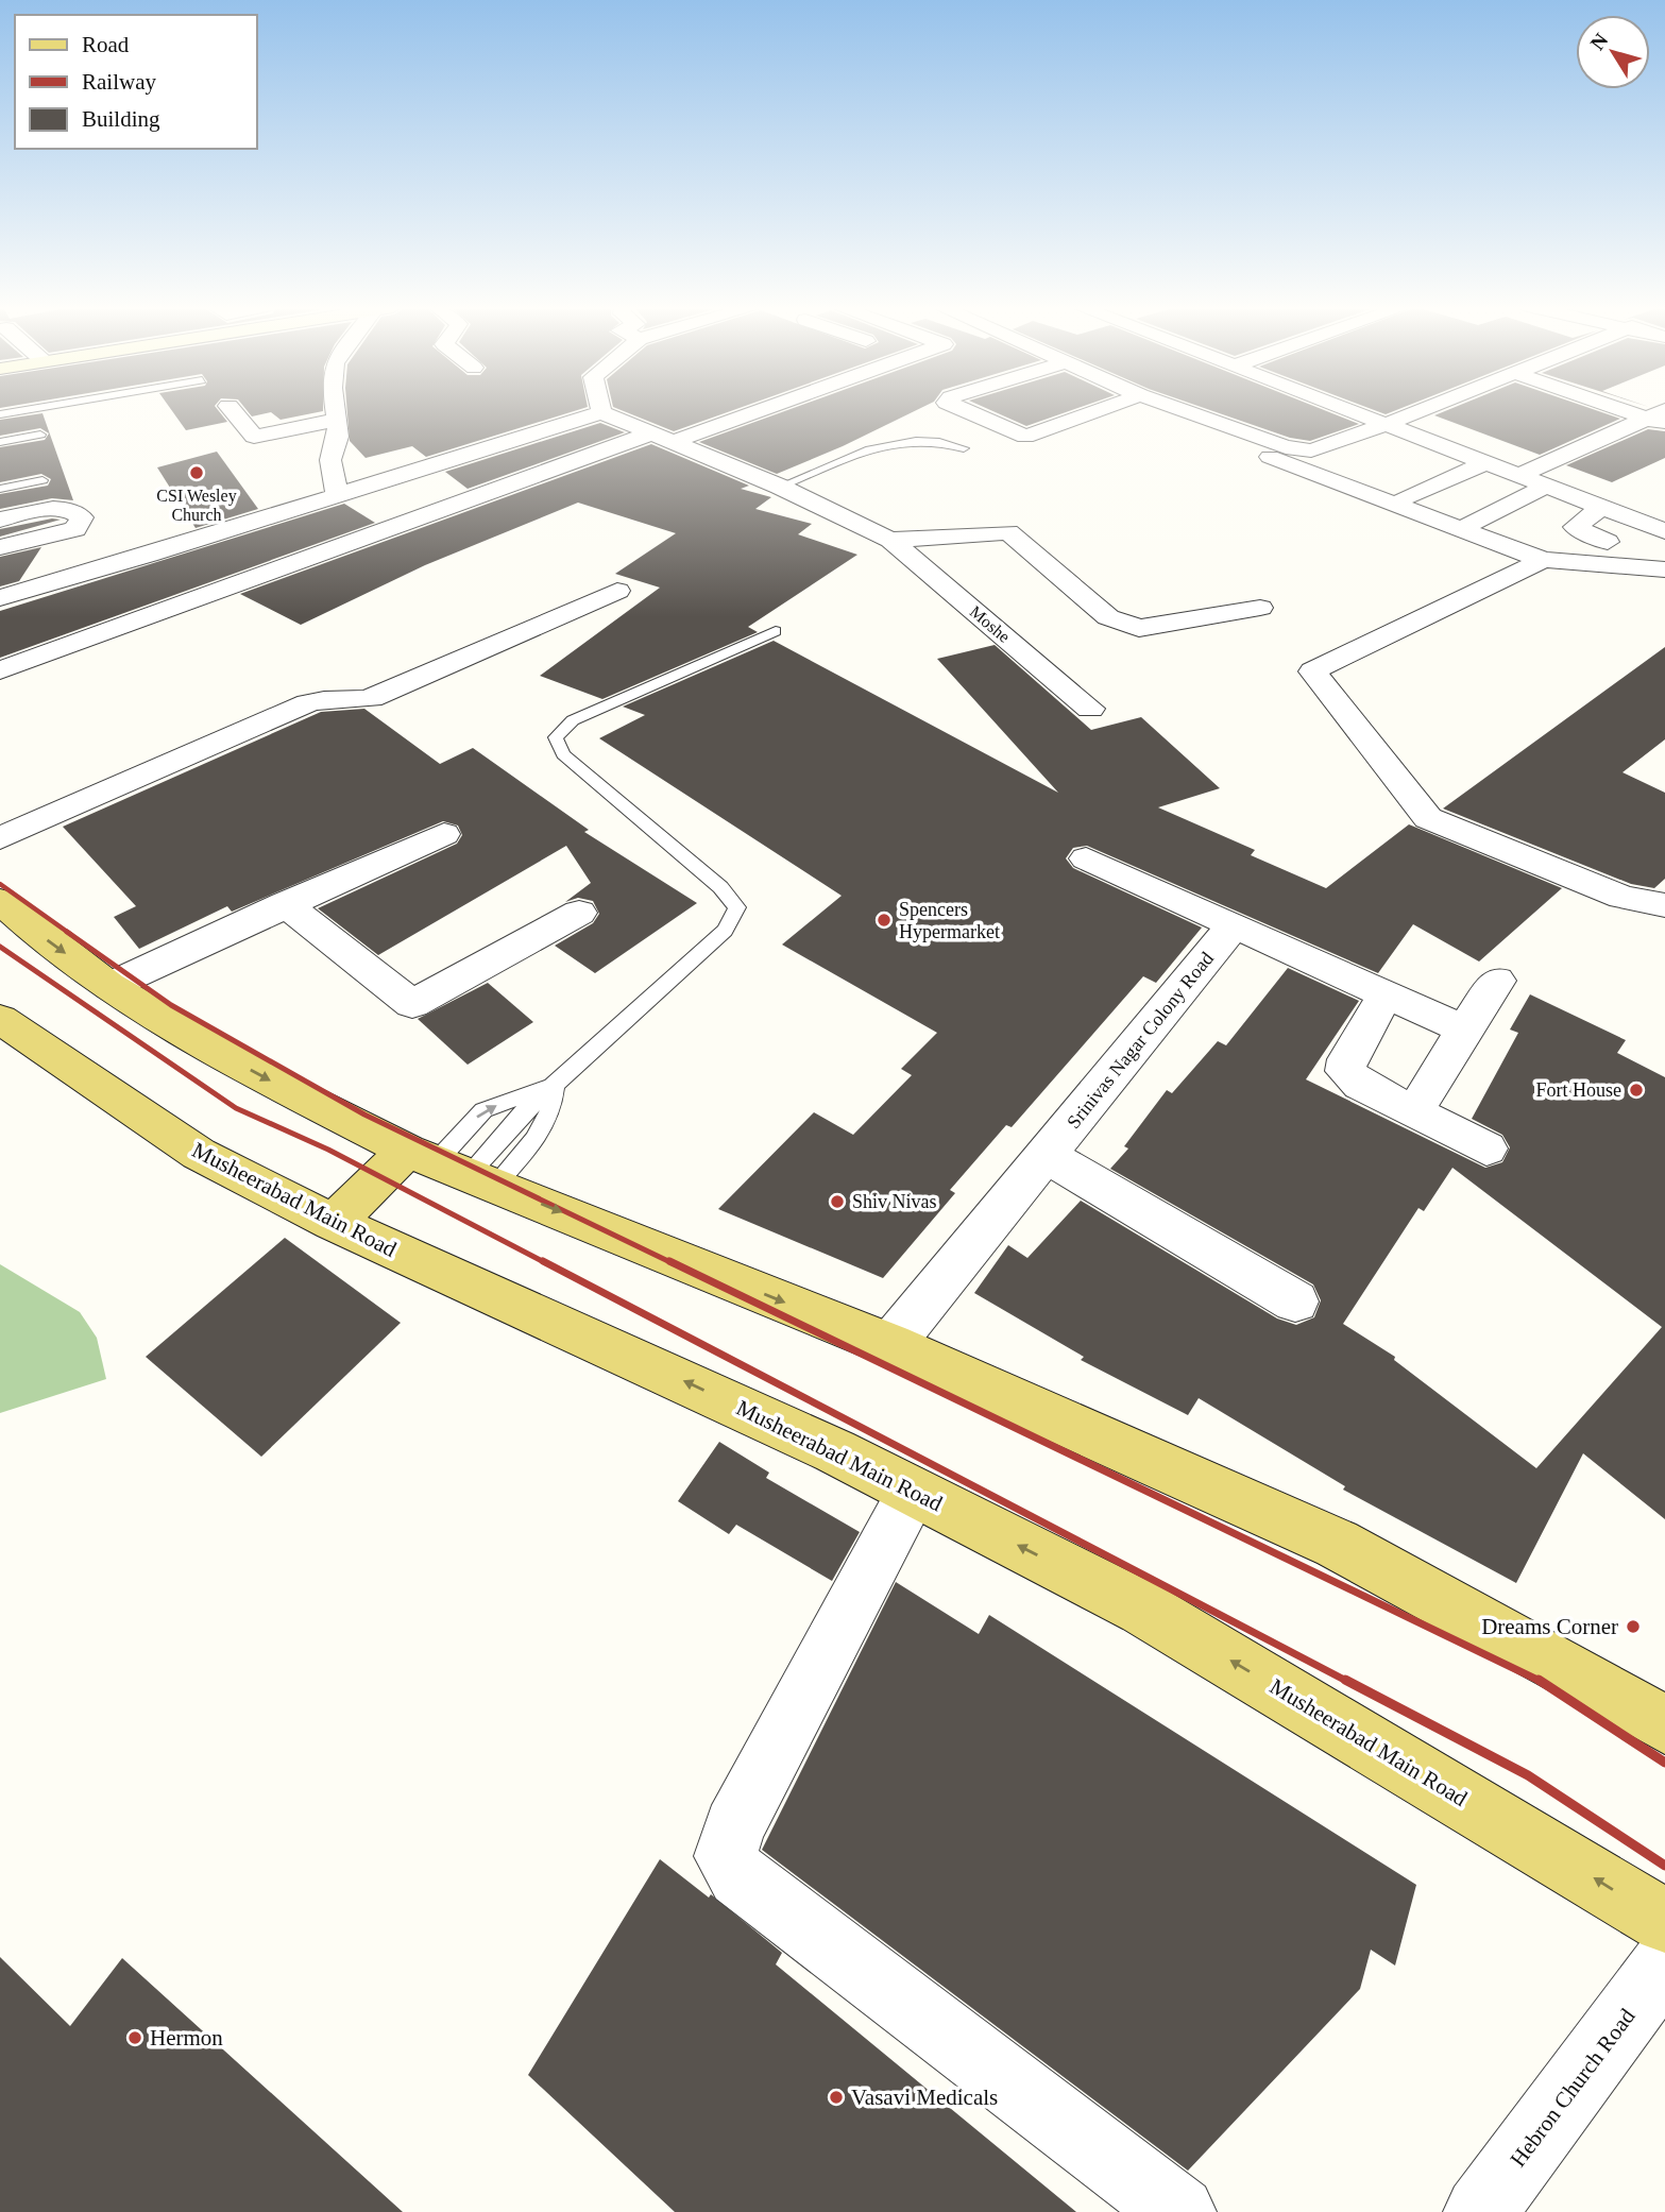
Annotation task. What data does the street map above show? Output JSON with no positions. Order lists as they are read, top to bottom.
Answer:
{
  "streets": {
    "main road": ["Musheerabad Main Road"],
    "street": ["Moshe", "Srinivas Nagar Colony Road", "Hebron Church Road"]
  },
  "places": [
    "CSI Wesley Church",
    "Spencers Hypermarket",
    "Fort House",
    "Shiv Nivas",
    "Dreams Corner",
    "Hermon",
    "Vasavi Medicals"
  ],
  "legend": ["Road", "Railway", "Building"],
  "north": "top left"
}
